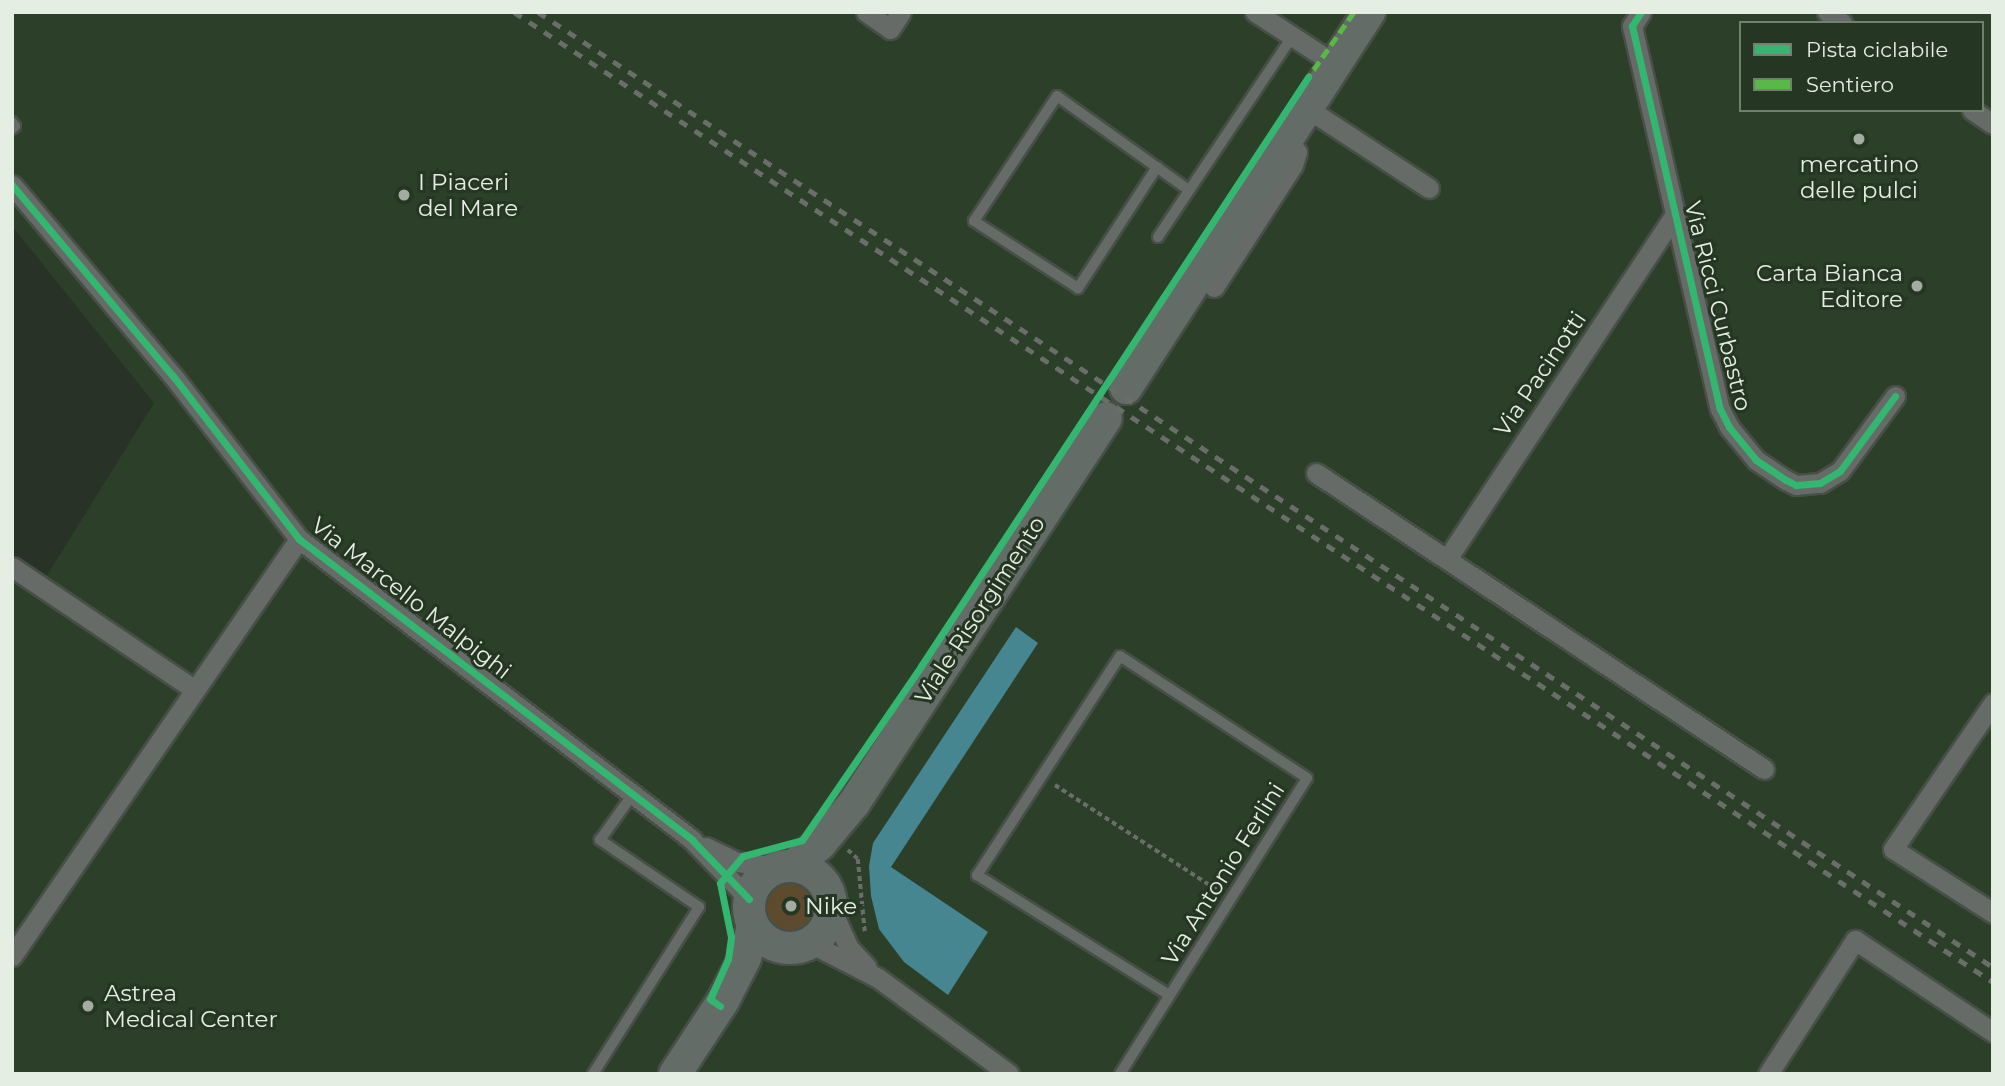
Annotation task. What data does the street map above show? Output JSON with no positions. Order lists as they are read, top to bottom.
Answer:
{
  "streets": {
    "main road": ["Viale Risorgimento"],
    "street": ["Via Ricci Curbastro", "Via Pacinotti", "Via Marcello Malpighi"],
    "lane": ["Via Antonio Ferlini"]
  },
  "crossings": [
    ["Via Ricci Curbastro", "Via Pacinotti"],
    ["Via Marcello Malpighi", "Viale Risorgimento"]
  ],
  "places": [
    "mercatino delle pulci",
    "I Piaceri del Mare",
    "Carta Bianca Editore",
    "Nike",
    "Astrea Medical Center"
  ],
  "legend": ["Pista ciclabile", "Sentiero"]
}
